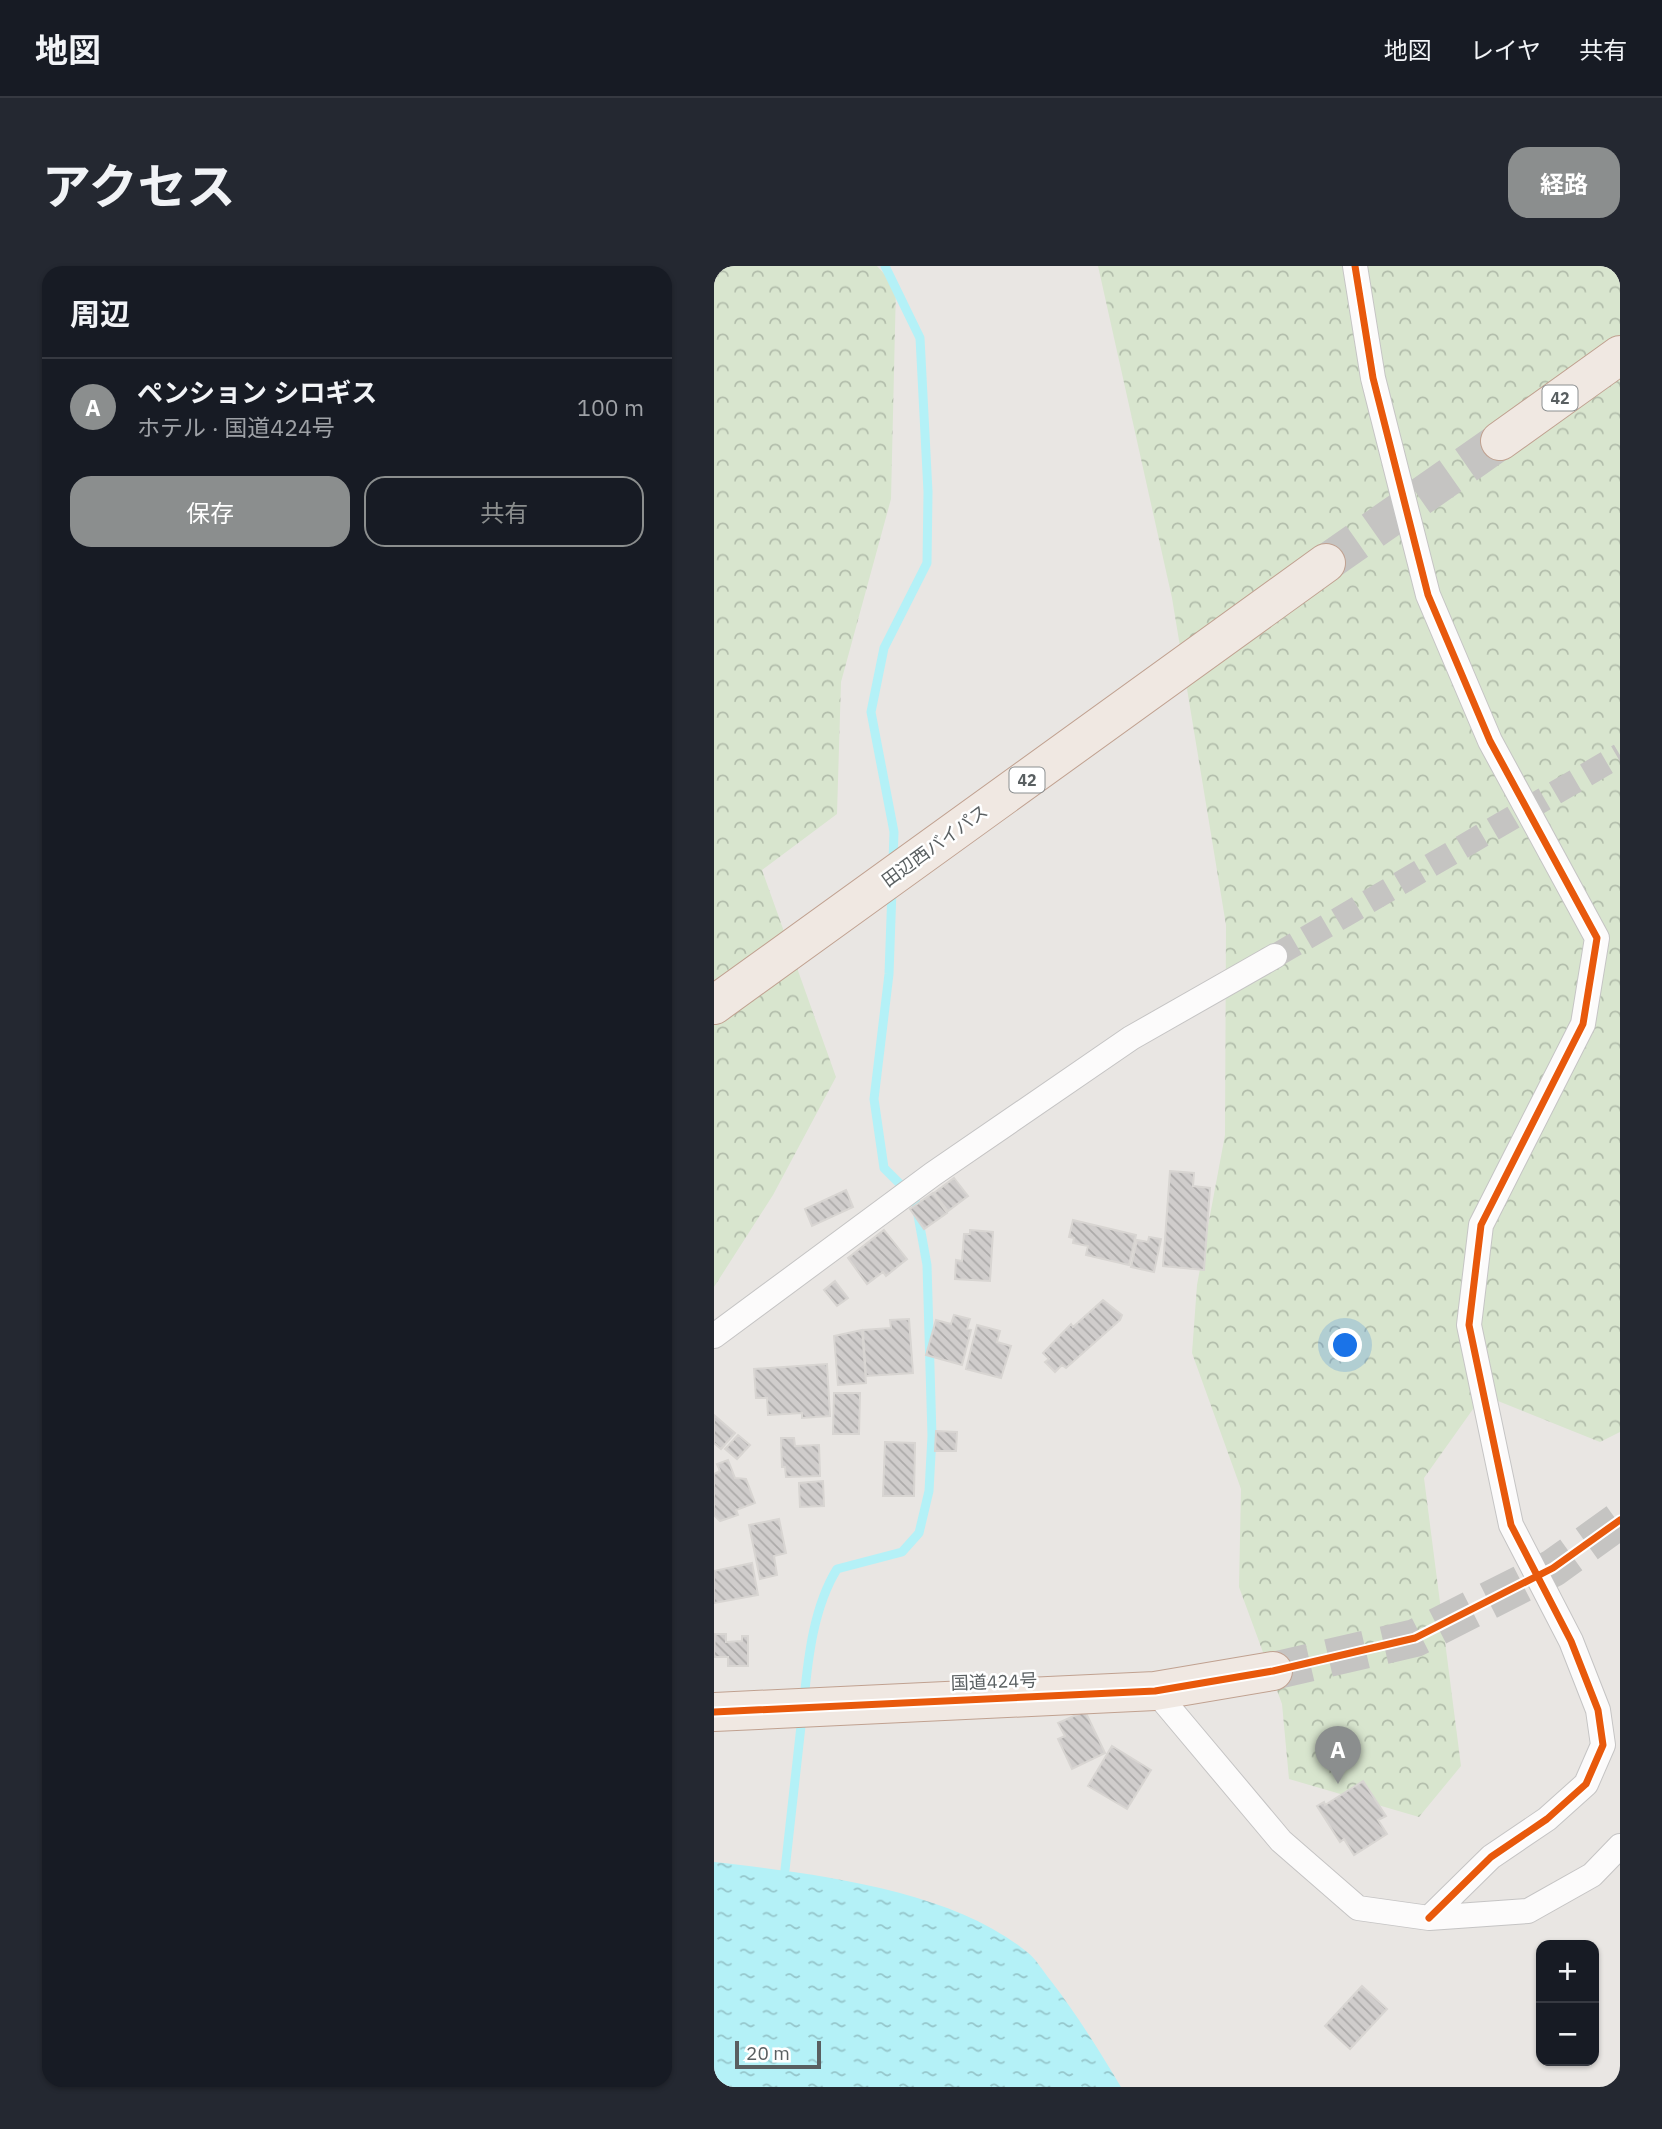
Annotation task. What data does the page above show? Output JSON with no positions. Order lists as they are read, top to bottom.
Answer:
{
  "streets": {
    "highway": ["42", "田辺西バイパス", "国道424号"]
  },
  "scale_bar": "20 m",
  "page": {
    "header": "地図",
    "nav": ["地図", "レイヤ", "共有"],
    "title": "アクセス",
    "buttons": [
      "経路",
      ["保存", "共有"]
    ],
    "heading": "周辺",
    "list": [
      {
        "mark": "A",
        "name": "ペンション シロギス",
        "note": "ホテル · 国道424号",
        "value": "100 m"
      }
    ],
    "pins": "A",
    "map_buttons": ["+", "−"],
    "scale": "20 m"
  }
}
